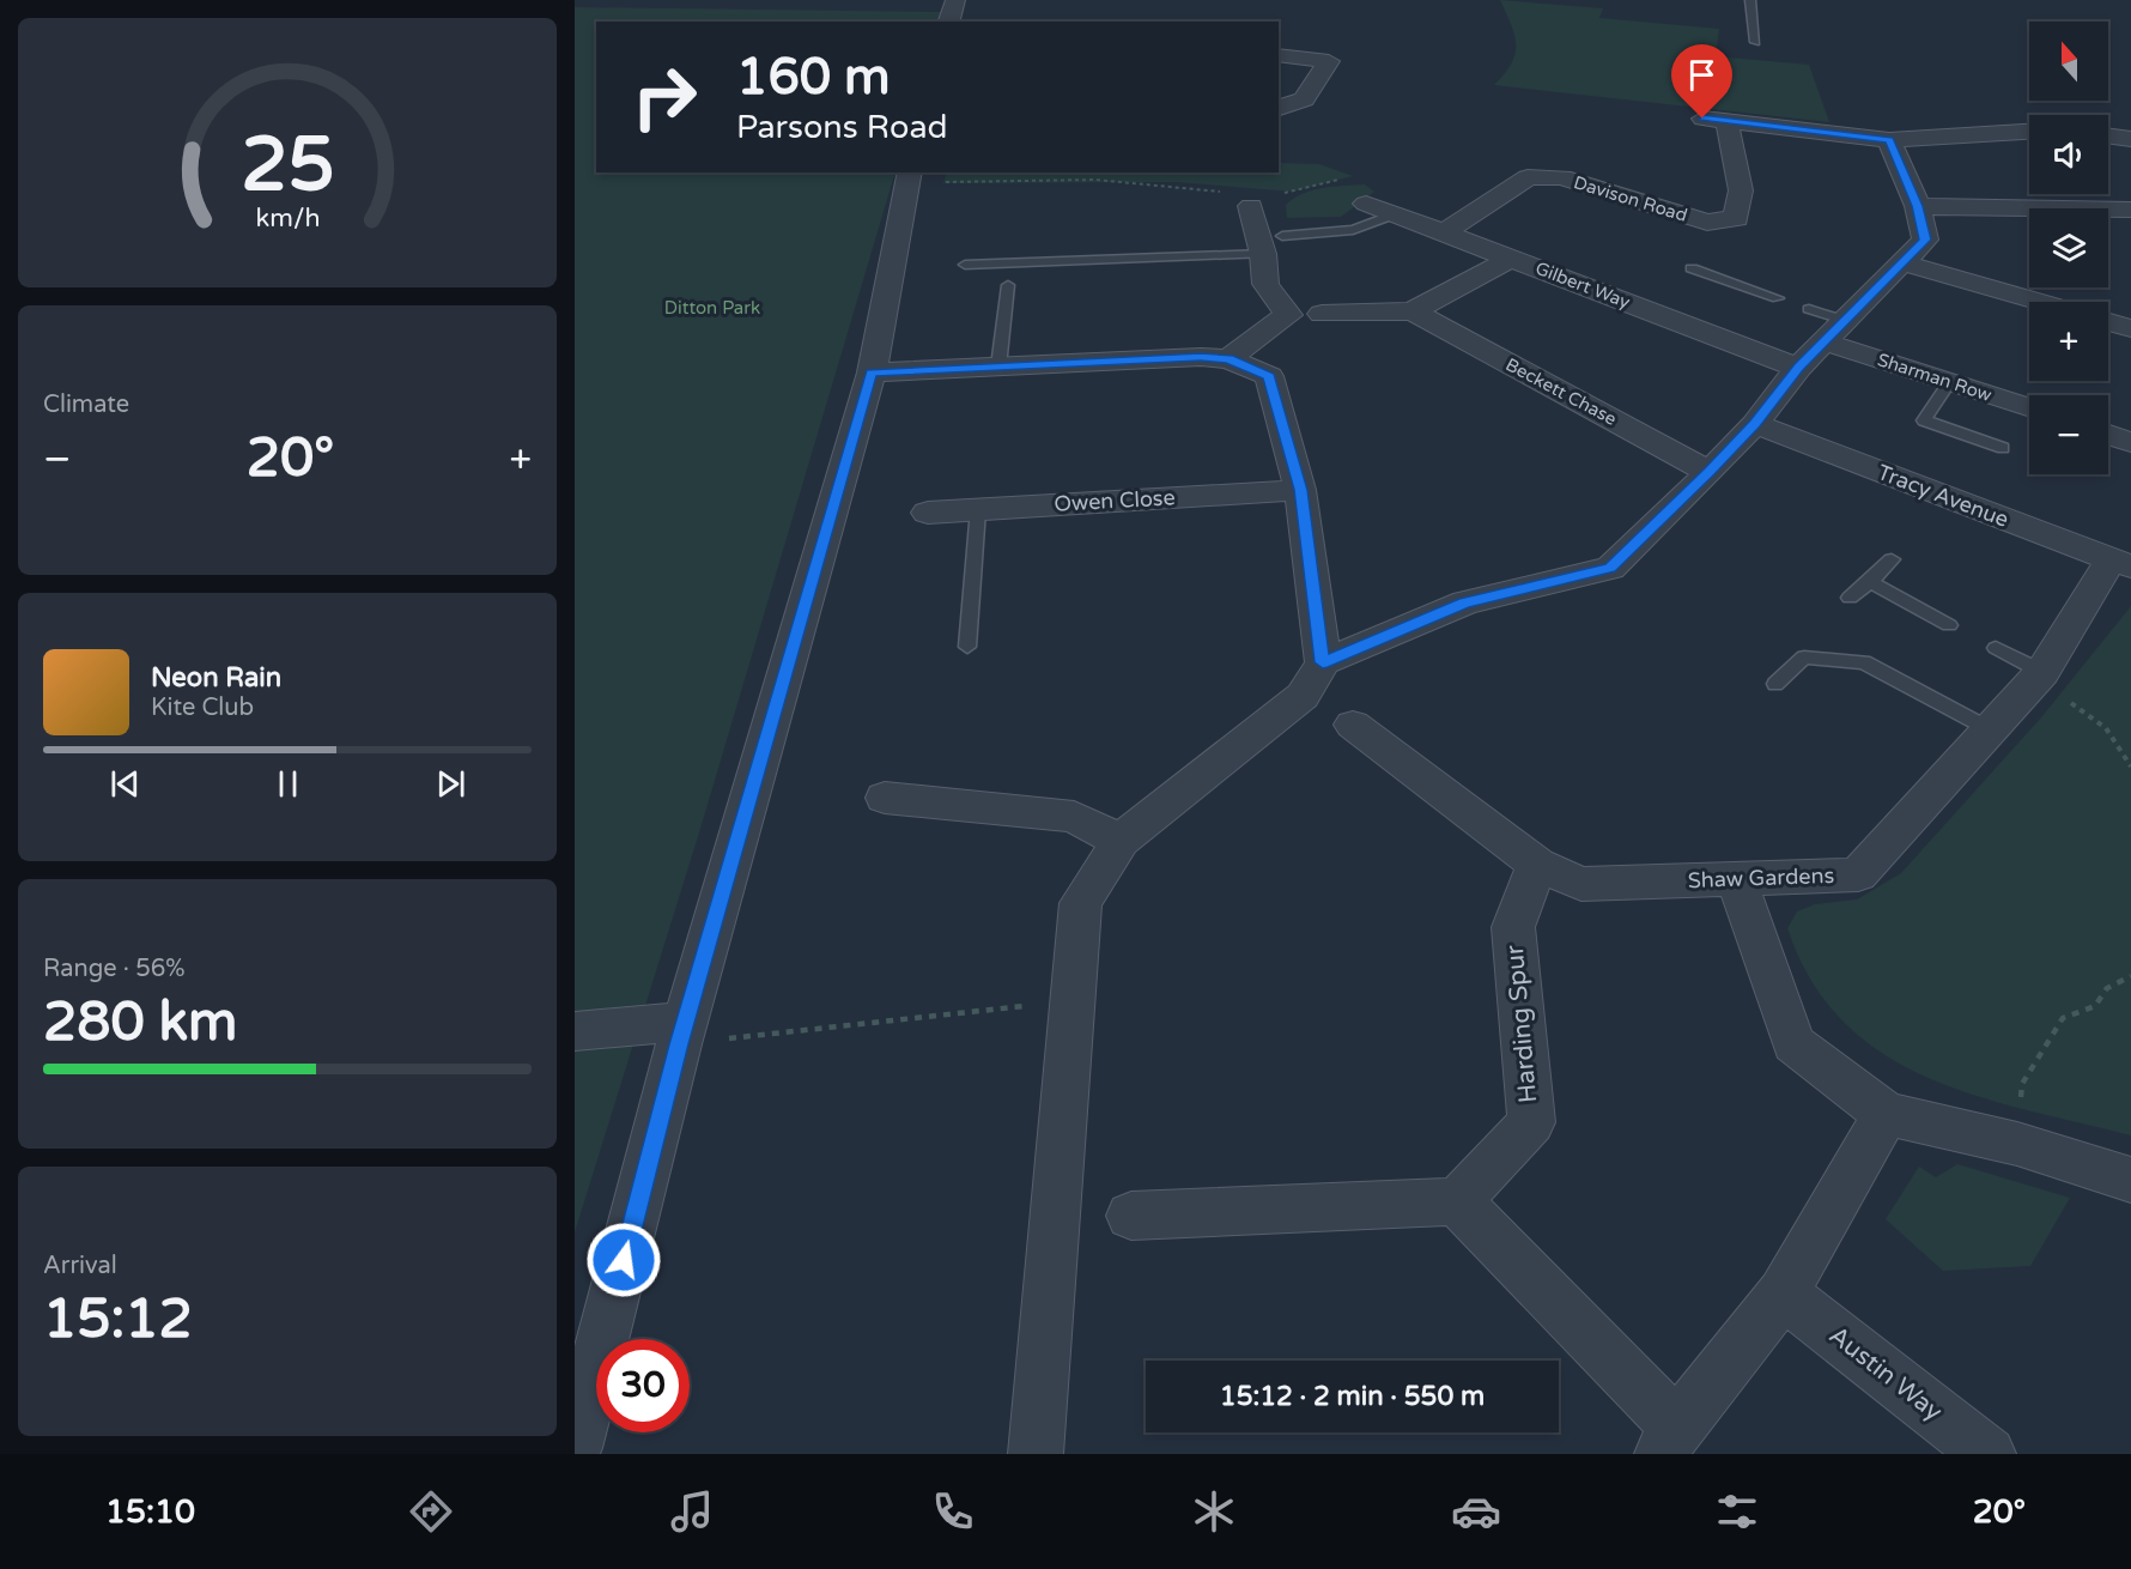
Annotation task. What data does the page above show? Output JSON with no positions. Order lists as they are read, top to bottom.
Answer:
{
  "streets": {
    "street": [
      "Davison Road",
      "Gilbert Way",
      "Sharman Row",
      "Beckett Chase",
      "Tracy Avenue",
      "Owen Close",
      "Shaw Gardens",
      "Harding Spur",
      "Austin Way"
    ]
  },
  "crossings": [
    ["Davison Road", "Gilbert Way"],
    ["Tracy Avenue", "Shaw Gardens"],
    ["Shaw Gardens", "Harding Spur"]
  ],
  "parks": ["Ditton Park"],
  "north": "top",
  "page": {
    "map_buttons": ["+", "−"],
    "turn": ["160 m", "Parsons Road"],
    "tile": [
      "Climate",
      ["Range · 56%", "280 km"],
      ["Arrival", "15:12"]
    ],
    "heat": ["−", "20°", "+"],
    "song": ["Neon Rain", "Kite Club"],
    "limit": "30",
    "trip": "15:12 · 2 min · 550 m",
    "tabs": ["15:10", "20°"],
    "gauge": ["25", "km/h"]
  }
}
